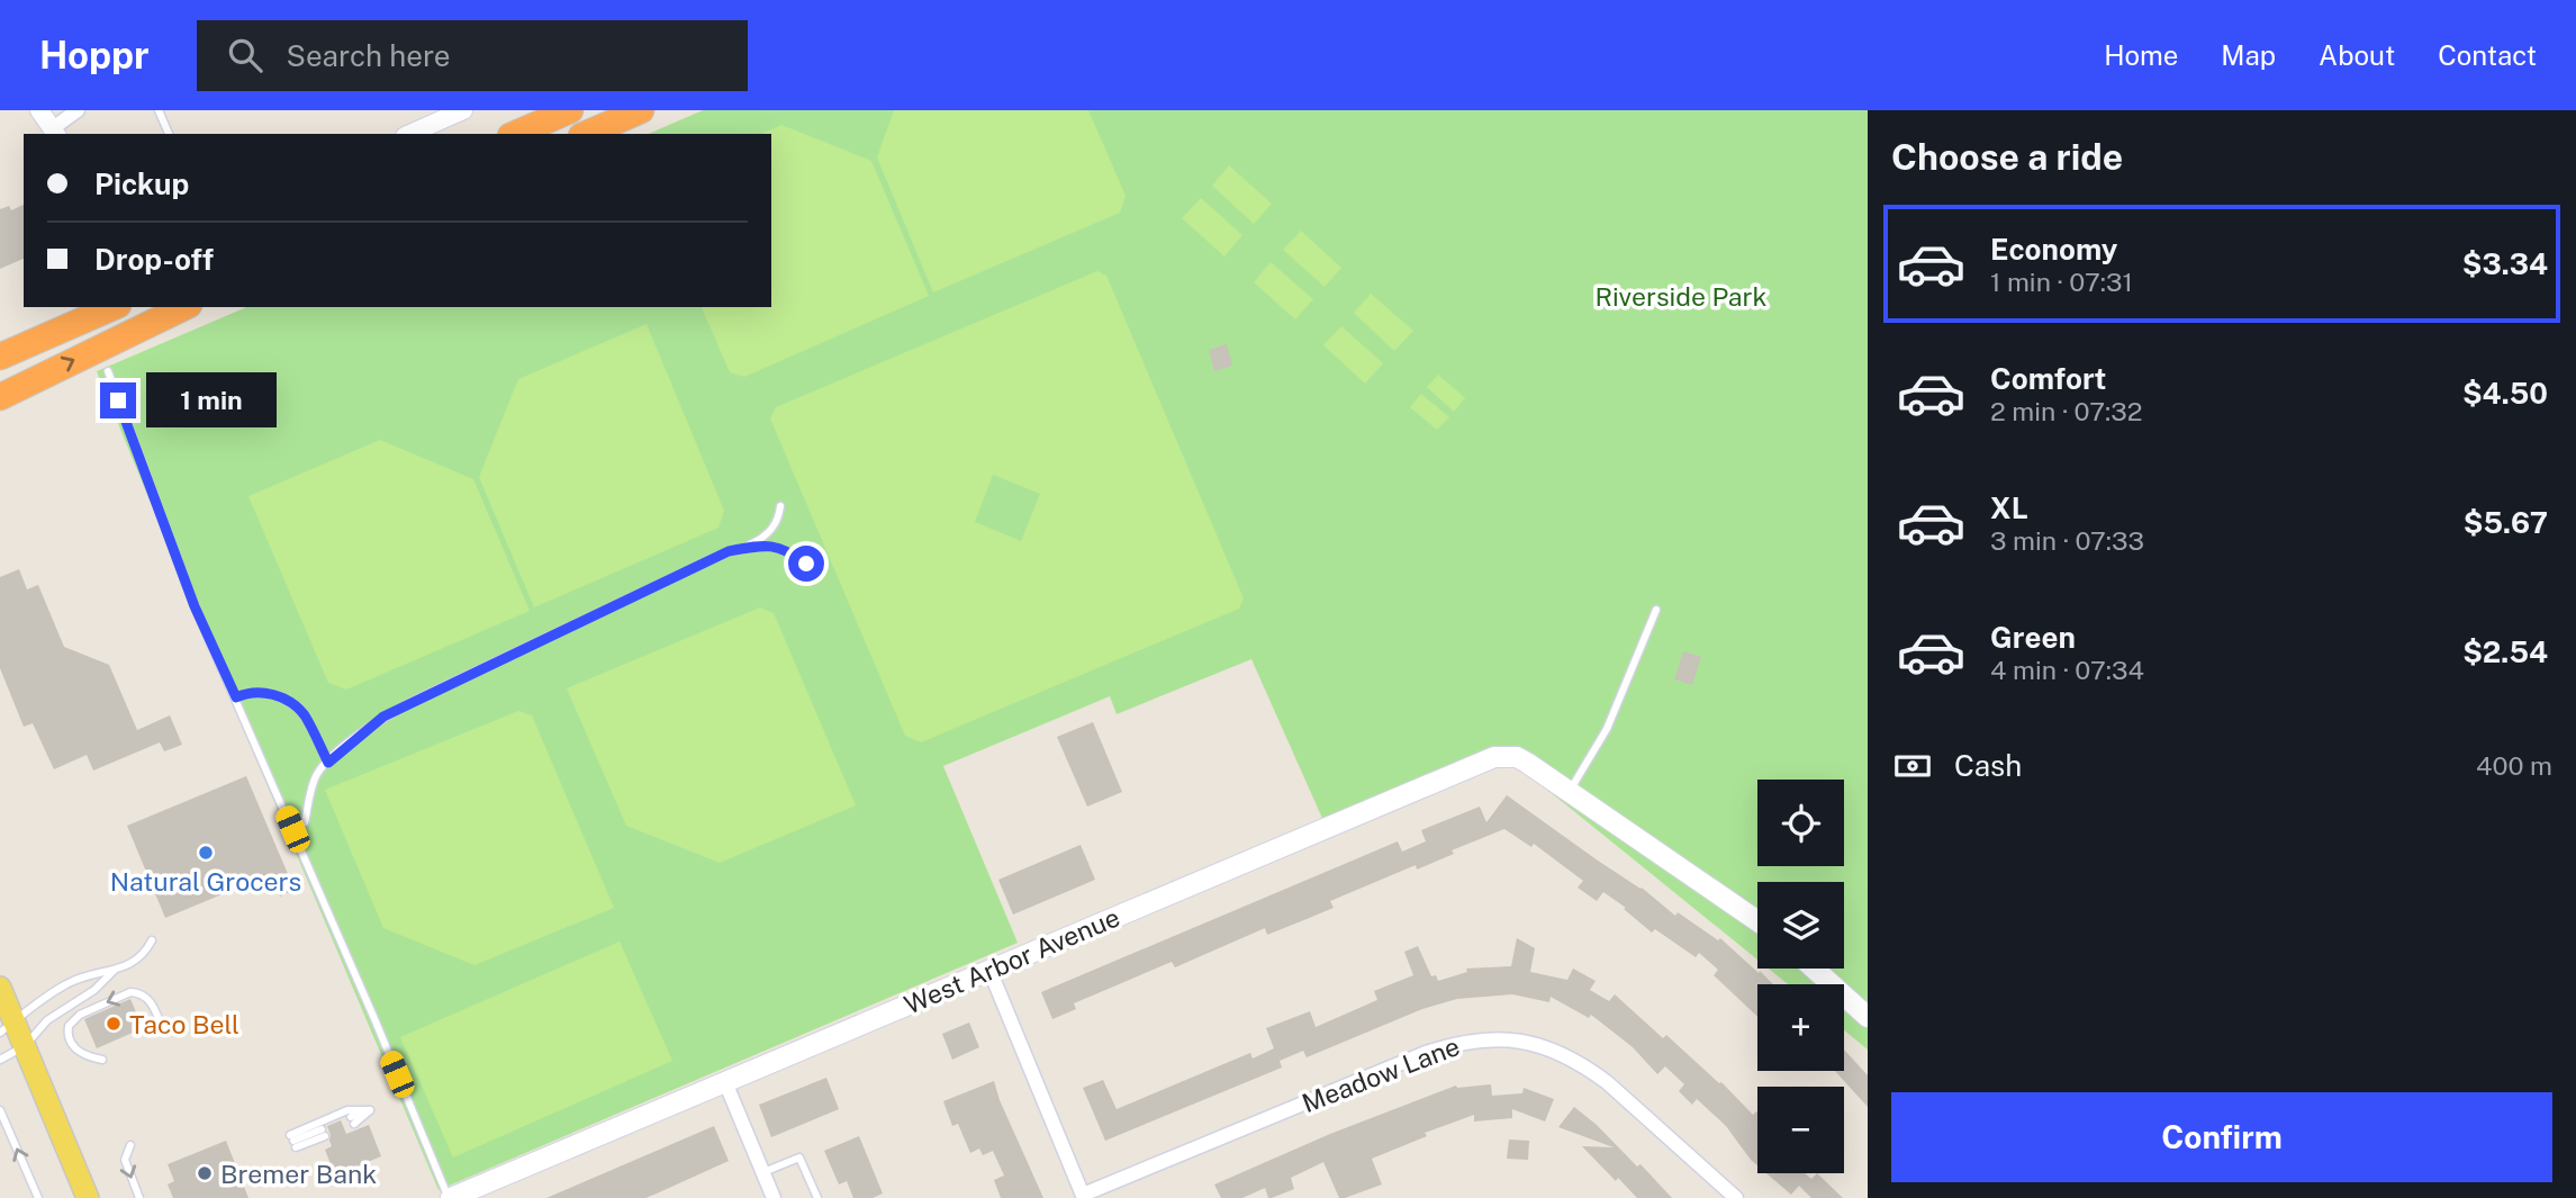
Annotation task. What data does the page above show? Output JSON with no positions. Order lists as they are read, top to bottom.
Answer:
{
  "streets": {
    "main road": ["West Arbor Avenue"],
    "street": ["Meadow Lane"]
  },
  "parks": ["Riverside Park"],
  "places": ["Natural Grocers", "Taco Bell", "Bremer Bank"],
  "page": {
    "header": "Hoppr",
    "search": "Search here",
    "nav": [
      "Home",
      "Map",
      "About",
      "Contact"
    ],
    "heading": "Choose a ride",
    "banner": ["Pickup", "Drop-off"],
    "list": [
      {
        "name": "Economy",
        "note": "1 min · 07:31",
        "value": "$3.34"
      },
      {
        "name": "Comfort",
        "note": "2 min · 07:32",
        "value": "$4.50"
      },
      {
        "name": "XL",
        "note": "3 min · 07:33",
        "value": "$5.67"
      },
      {
        "name": "Green",
        "note": "4 min · 07:34",
        "value": "$2.54"
      }
    ],
    "bubble": "1 min",
    "pay": ["Cash", "400 m"],
    "map_buttons": ["+", "−"],
    "buttons": "Confirm"
  }
}
